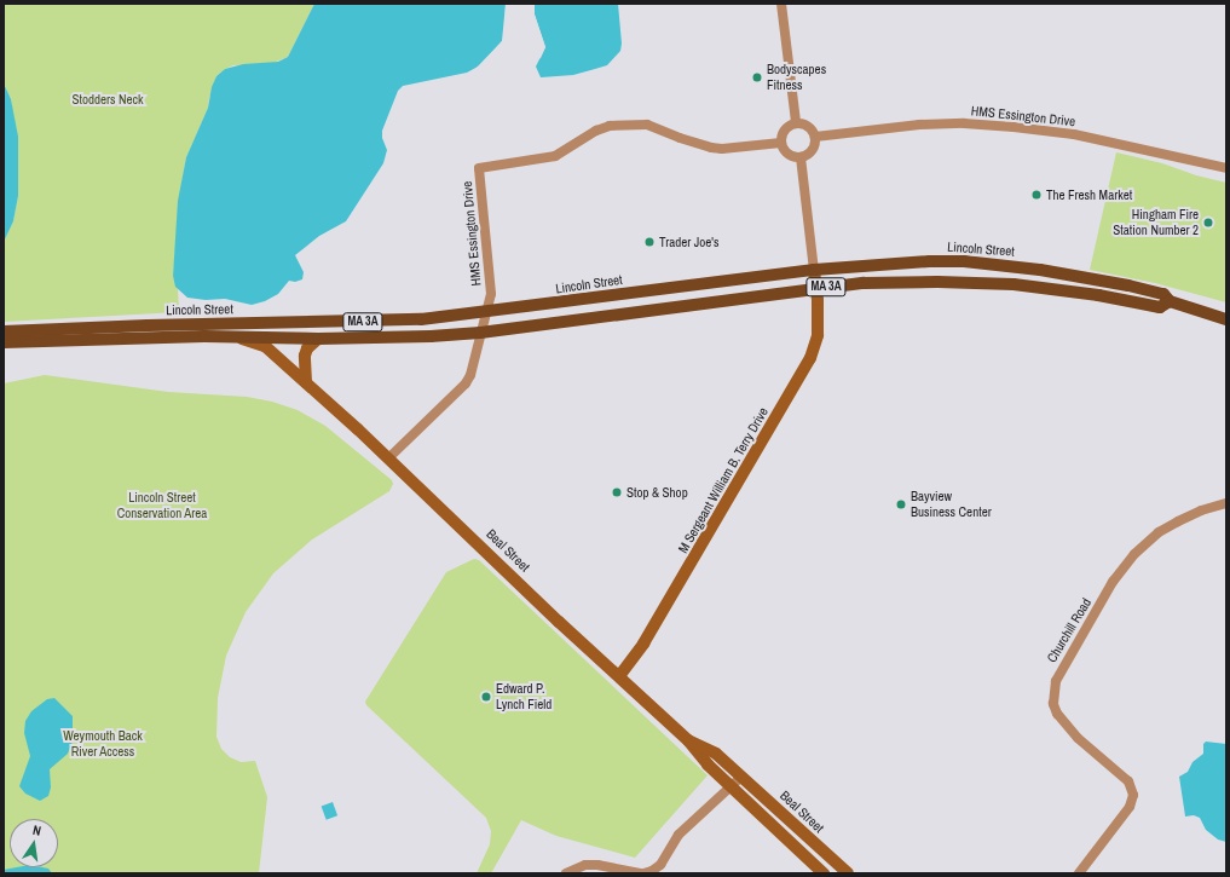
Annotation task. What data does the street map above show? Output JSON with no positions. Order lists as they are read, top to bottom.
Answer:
{
  "streets": {
    "main road": ["Lincoln Street", "MA 3A"],
    "street": [
      "HMS Essington Drive",
      "M Sergeant William B. Terry Drive",
      "Beal Street",
      "Churchill Road"
    ]
  },
  "crossings": [
    ["HMS Essington Drive", "Lincoln Street"],
    ["HMS Essington Drive", "Beal Street"],
    ["Lincoln Street", "M Sergeant William B. Terry Drive"],
    ["Lincoln Street", "Beal Street"],
    ["M Sergeant William B. Terry Drive", "Beal Street"]
  ],
  "parks": ["Stodders Neck", "Lincoln Street Conservation Area", "Weymouth Back River Access"],
  "places": [
    "Bodyscapes Fitness",
    "The Fresh Market",
    "Hingham Fire Station Number 2",
    "Trader Joe's",
    "Stop & Shop",
    "Bayview Business Center",
    "Edward P. Lynch Field"
  ],
  "north": "top"
}
